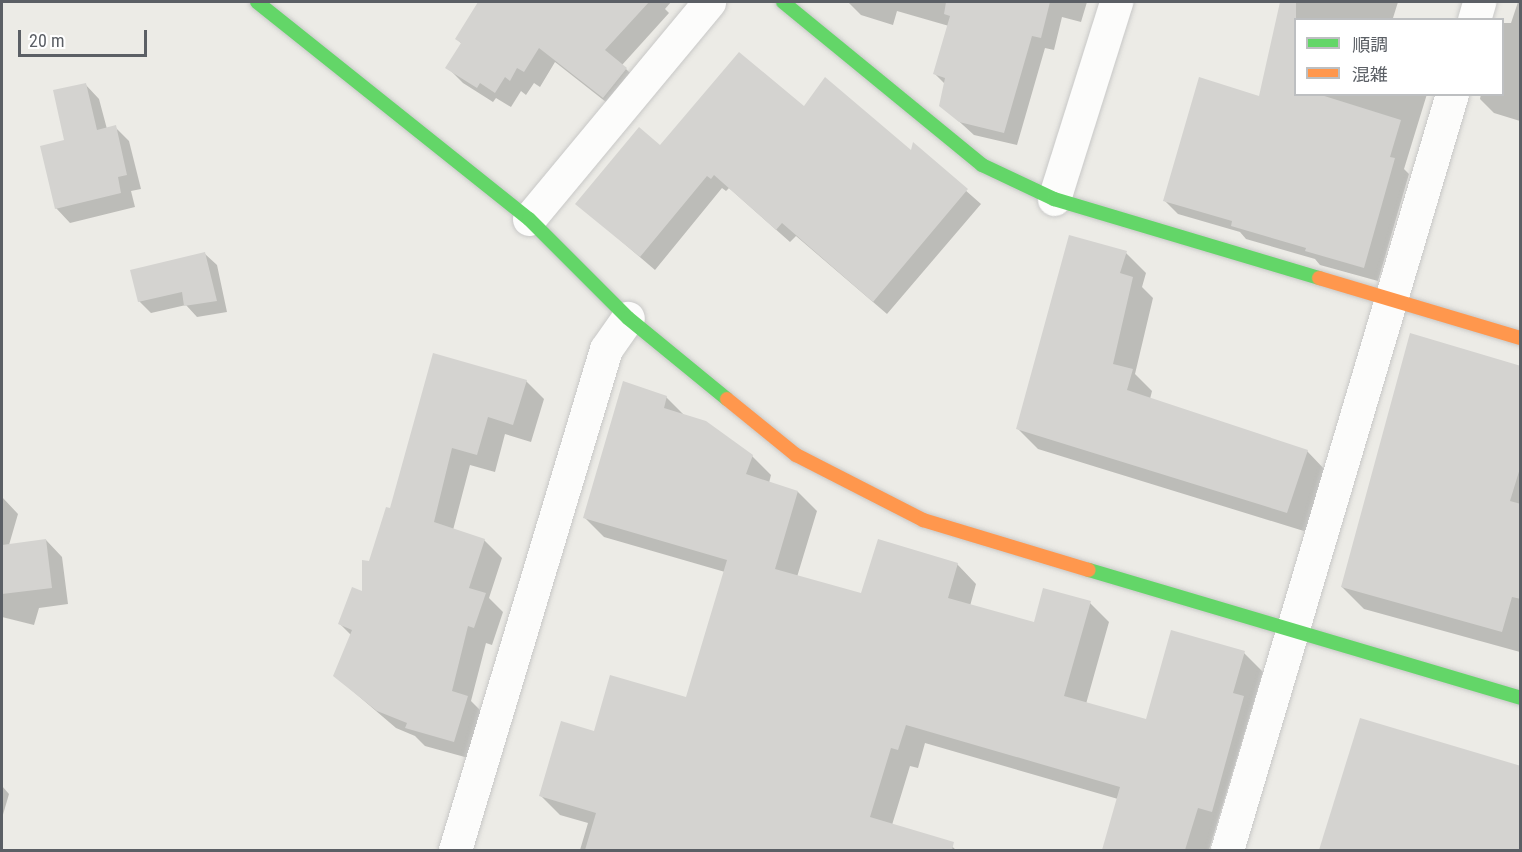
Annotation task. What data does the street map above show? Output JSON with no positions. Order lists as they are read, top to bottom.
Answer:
{
  "legend": ["順調", "混雑"],
  "scale_bar": "20 m"
}
